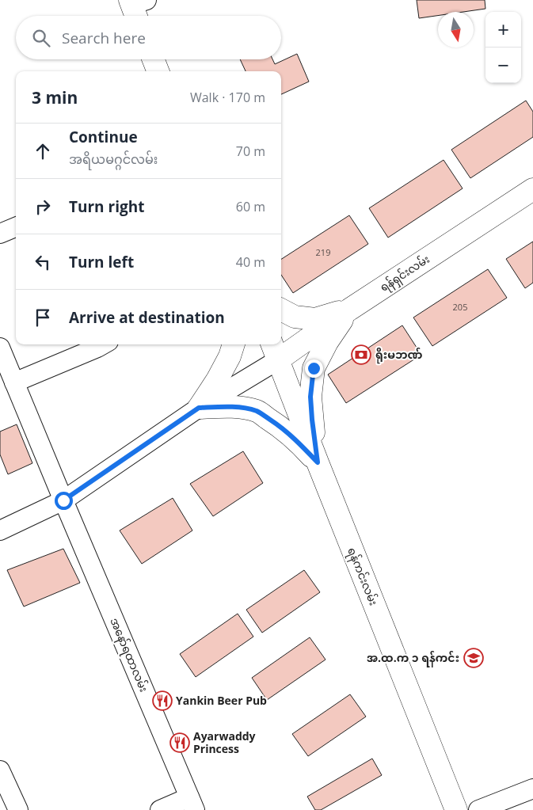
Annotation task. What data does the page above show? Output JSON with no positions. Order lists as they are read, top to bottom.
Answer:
{
  "streets": {
    "main road": ["ရန်ရှင်းလမ်း", "ရန်ကင်းလမ်း"],
    "street": ["အနော်ရထာလမ်း"]
  },
  "crossings": [
    ["ရန်ရှင်းလမ်း", "ရန်ကင်းလမ်း"]
  ],
  "places": {
    "bank": ["ရိုးမဘဏ်"],
    "school or university": ["အ.ထ.က ၁ ရန်ကင်း"],
    "restaurant": ["Yankin Beer Pub", "Ayarwaddy Princess"]
  },
  "house_numbers": ["219", "205"],
  "north": "bottom",
  "page": {
    "map_buttons": ["+", "−"],
    "search": "Search here",
    "heading": ["3 min", "Walk · 170 m"],
    "list": [
      ["Continue", "အရိယမဂ္ဂင်လမ်း", "70 m"],
      ["Turn right", "60 m"],
      ["Turn left", "40 m"],
      "Arrive at destination"
    ]
  }
}
